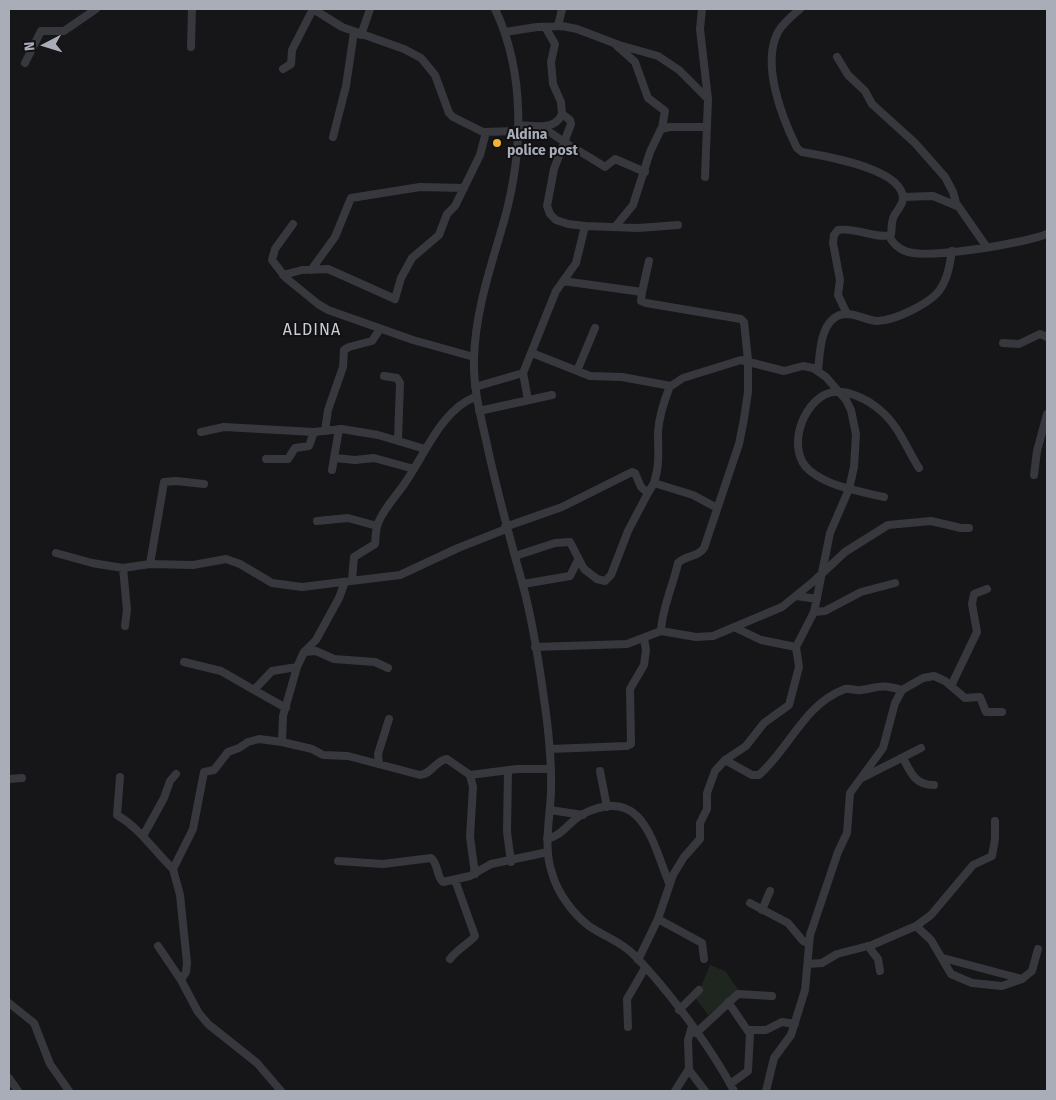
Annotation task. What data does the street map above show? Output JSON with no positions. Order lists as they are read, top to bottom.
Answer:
{
  "districts": ["ALDINA"],
  "places": ["Aldina police post"],
  "north": "left"
}
